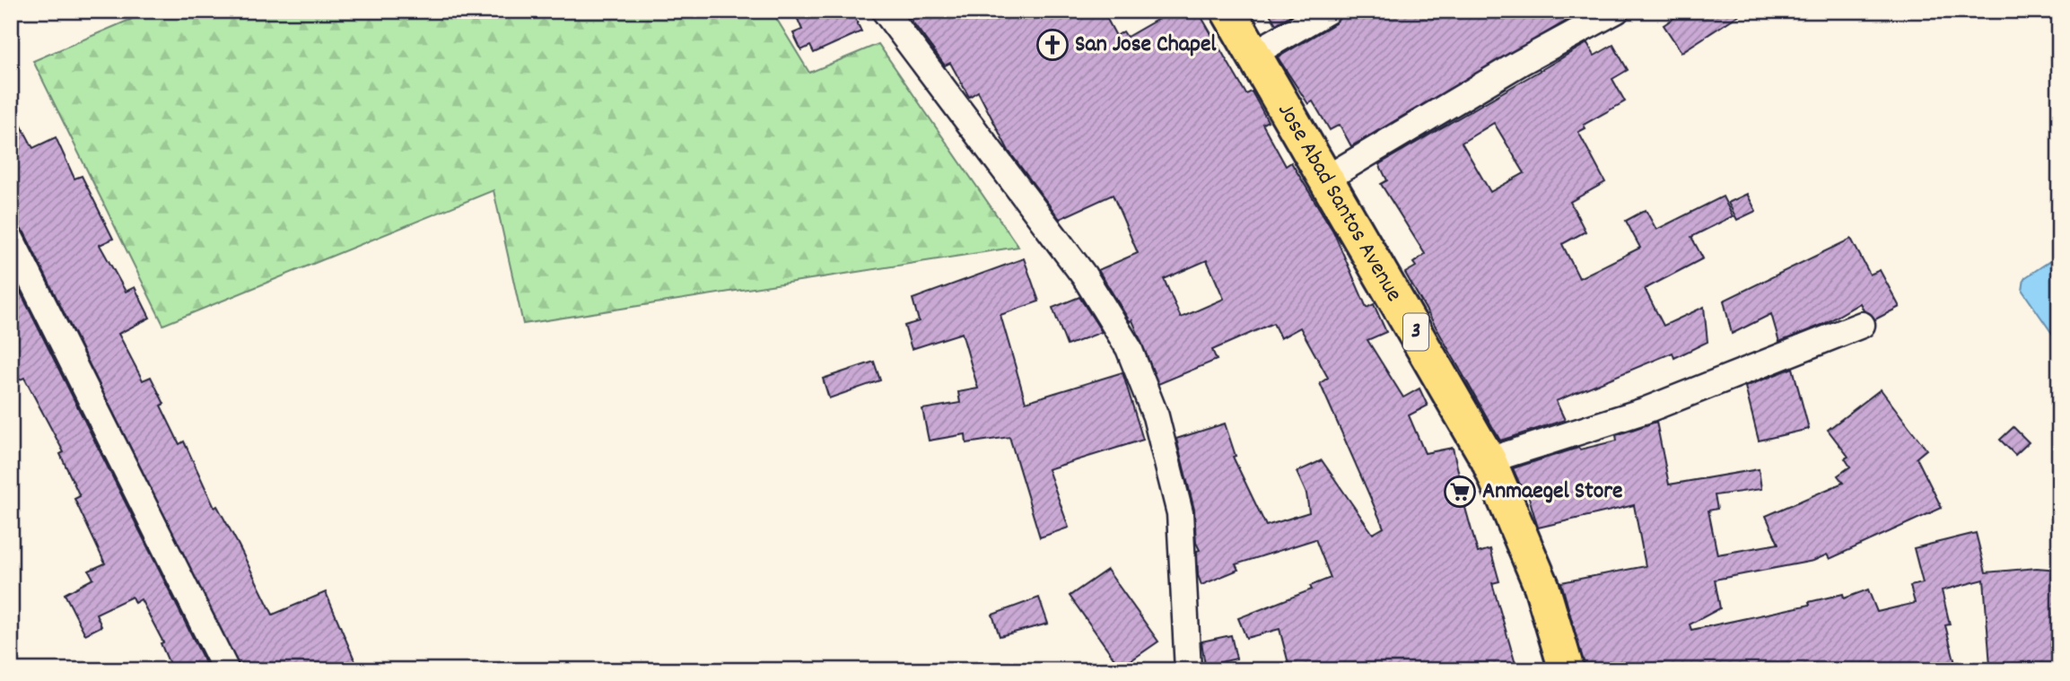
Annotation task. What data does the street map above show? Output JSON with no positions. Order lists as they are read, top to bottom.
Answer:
{
  "streets": {
    "highway": ["Jose Abad Santos Avenue", "3"]
  },
  "places": {
    "church": ["San Jose Chapel"],
    "supermarket": ["Anmaegel Store"]
  }
}
